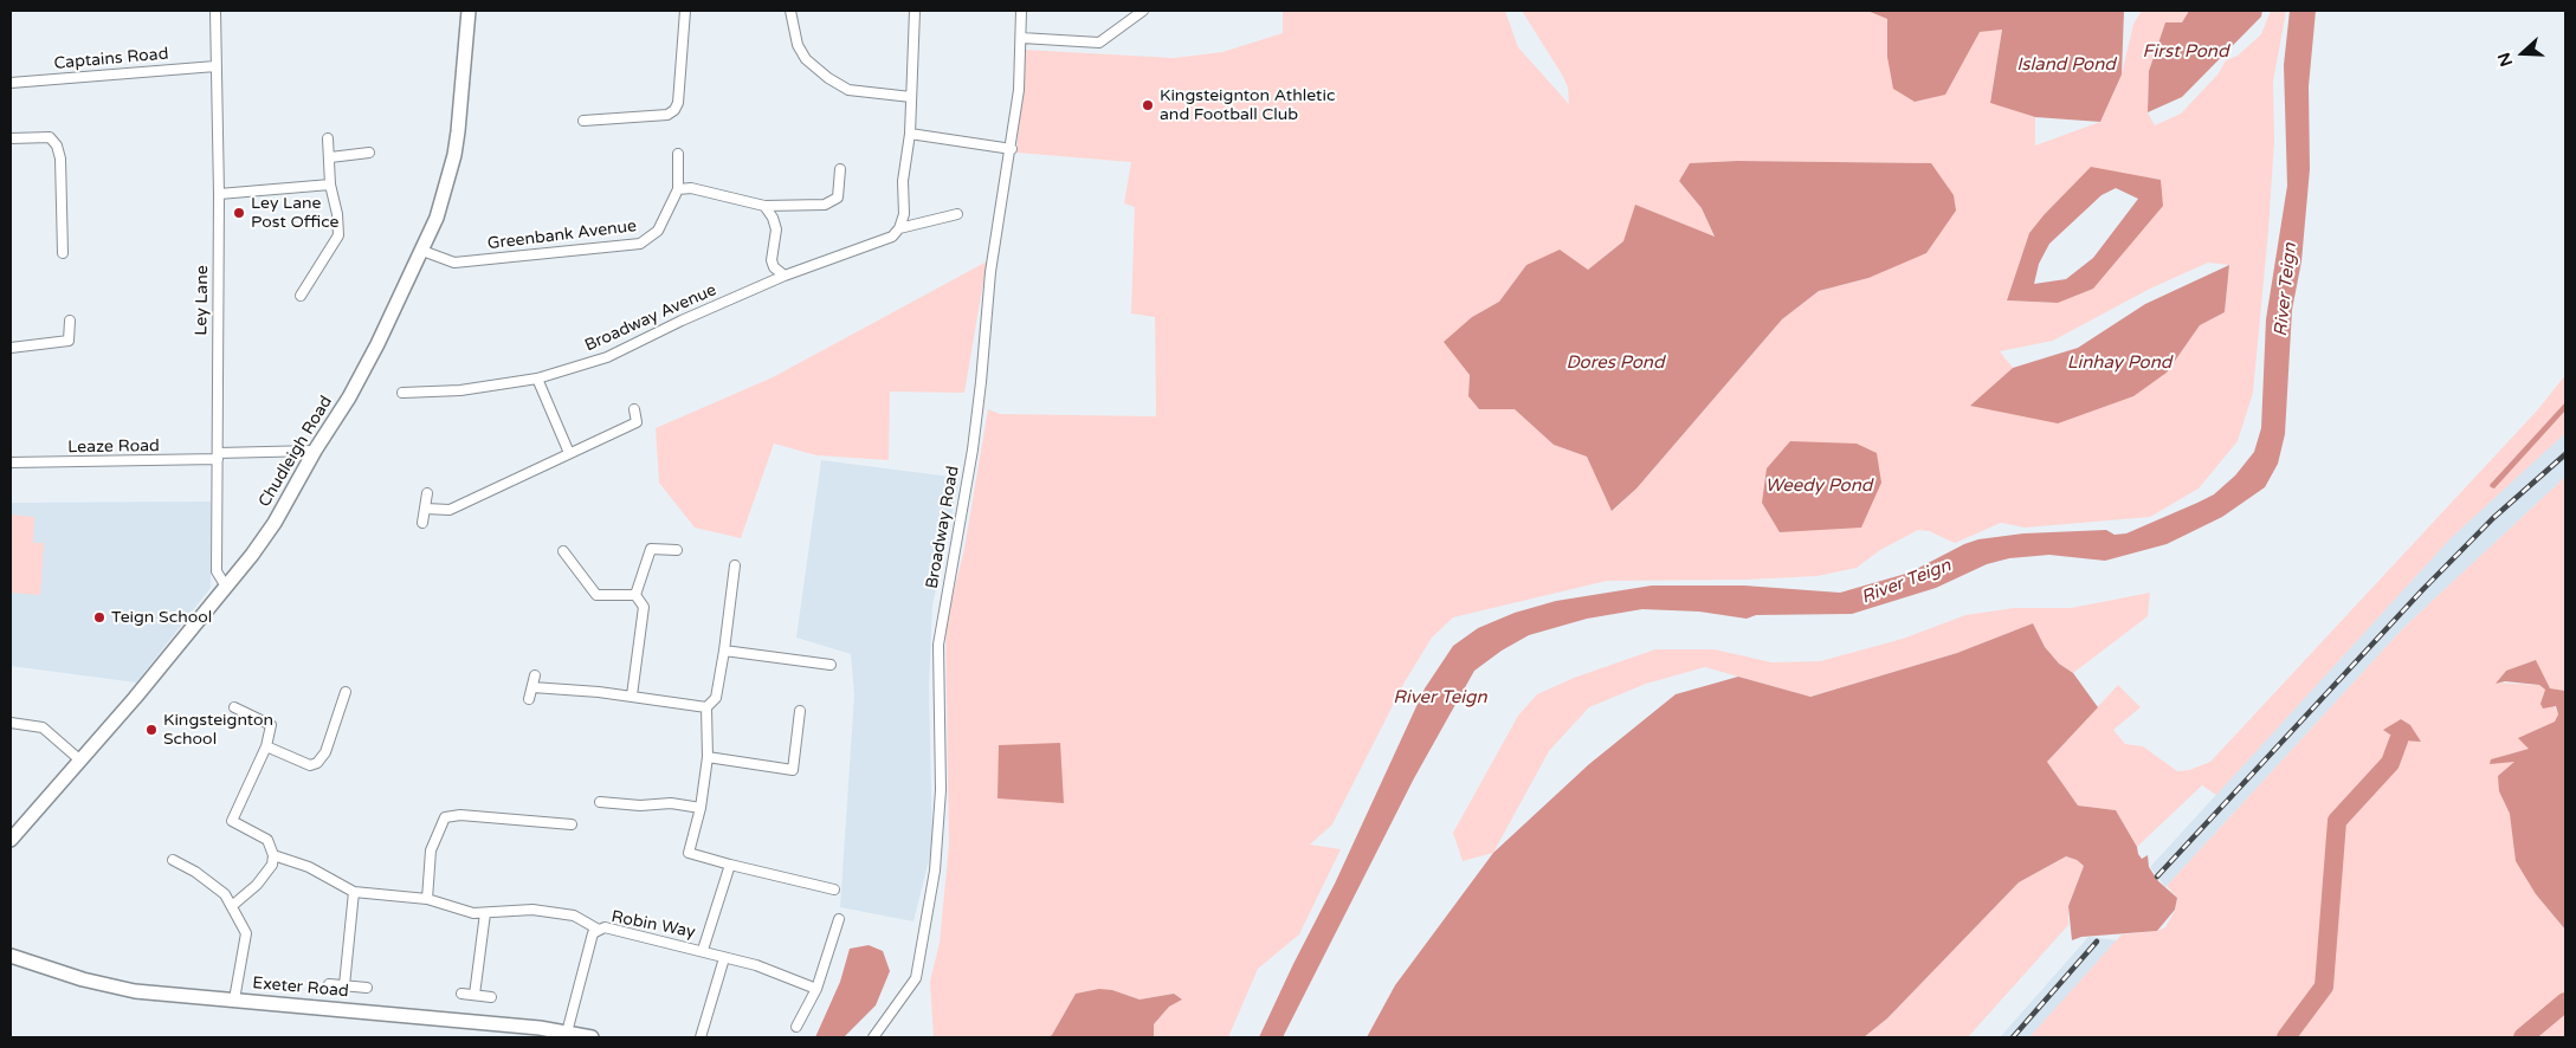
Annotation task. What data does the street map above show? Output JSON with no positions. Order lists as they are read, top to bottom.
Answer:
{
  "streets": {
    "main road": ["Chudleigh Road", "Exeter Road"],
    "street": [
      "Captains Road",
      "Greenbank Avenue",
      "Ley Lane",
      "Broadway Avenue",
      "Leaze Road",
      "Broadway Road",
      "Robin Way"
    ]
  },
  "crossings": [
    ["Captains Road", "Ley Lane"],
    ["Greenbank Avenue", "Chudleigh Road"],
    ["Ley Lane", "Leaze Road"],
    ["Ley Lane", "Chudleigh Road"],
    ["Leaze Road", "Chudleigh Road"],
    ["Robin Way", "Exeter Road"]
  ],
  "water": [
    "First Pond",
    "Island Pond",
    "River Teign",
    "Dores Pond",
    "Linhay Pond",
    "Weedy Pond"
  ],
  "places": [
    "Kingsteignton Athletic and Football Club",
    "Ley Lane Post Office",
    "Teign School",
    "Kingsteignton School"
  ],
  "north": "left"
}
